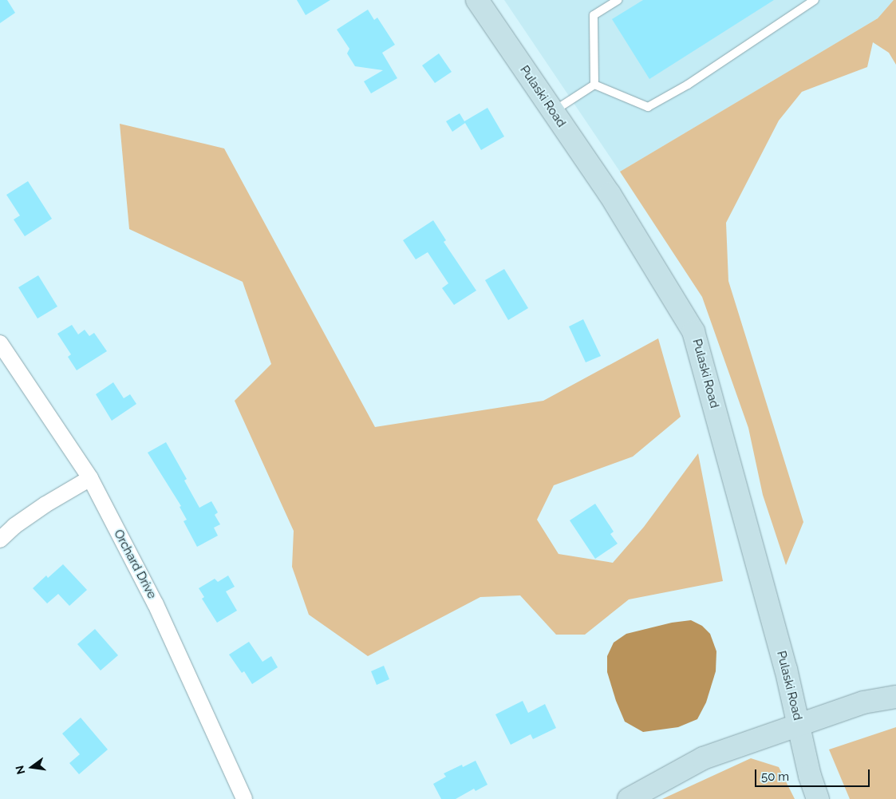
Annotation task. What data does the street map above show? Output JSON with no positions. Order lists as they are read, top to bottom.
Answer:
{
  "streets": {
    "main road": ["Pulaski Road"],
    "street": ["Orchard Drive"]
  },
  "scale_bar": "50 m",
  "north": "left"
}
